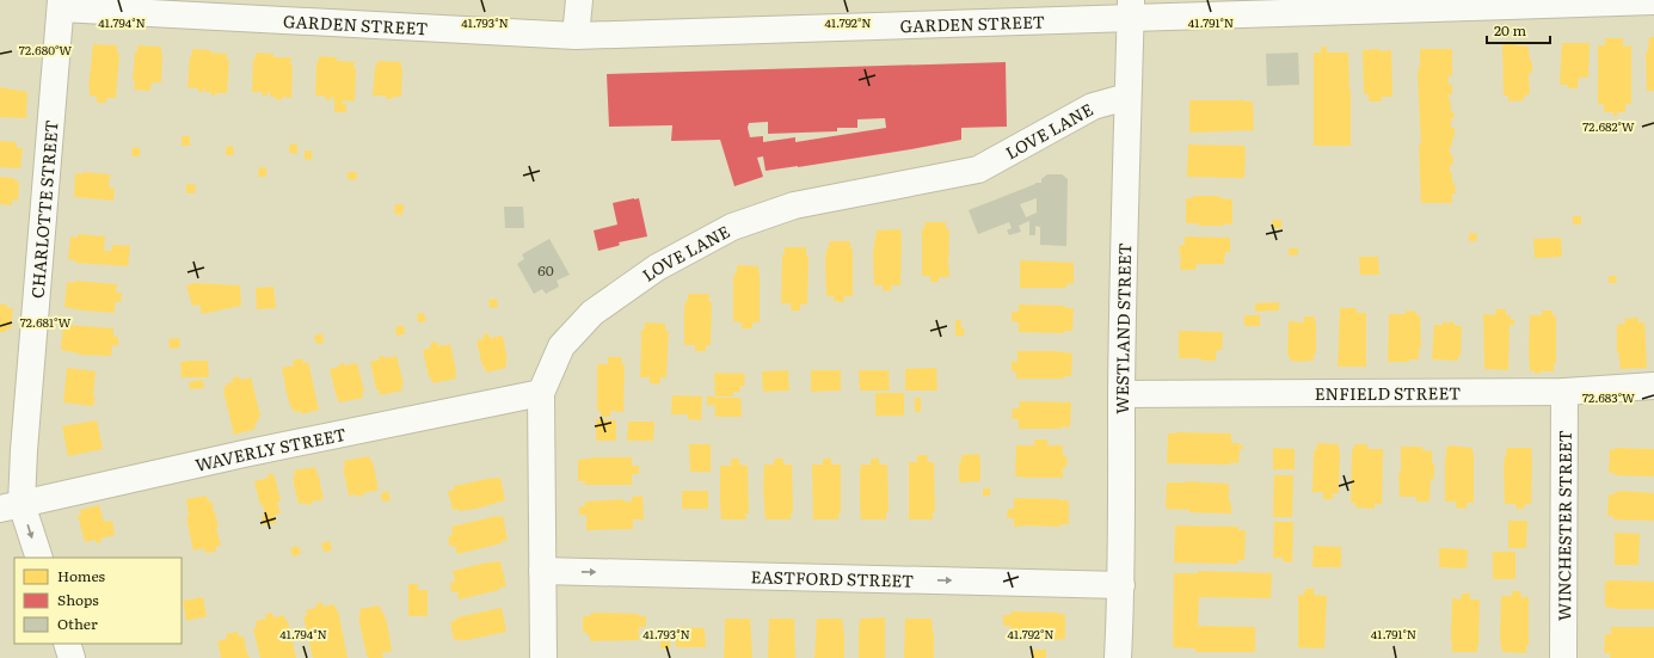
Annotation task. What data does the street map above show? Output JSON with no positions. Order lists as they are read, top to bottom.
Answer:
{
  "streets": {
    "street": [
      "GARDEN STREET",
      "LOVE LANE",
      "CHARLOTTE STREET",
      "WESTLAND STREET",
      "ENFIELD STREET",
      "WAVERLY STREET",
      "WINCHESTER STREET",
      "EASTFORD STREET"
    ]
  },
  "crossings": [
    ["GARDEN STREET", "CHARLOTTE STREET"],
    ["GARDEN STREET", "WESTLAND STREET"],
    ["LOVE LANE", "WESTLAND STREET"],
    ["LOVE LANE", "WAVERLY STREET"],
    ["LOVE LANE", "EASTFORD STREET"],
    ["CHARLOTTE STREET", "WAVERLY STREET"],
    ["WESTLAND STREET", "ENFIELD STREET"],
    ["WESTLAND STREET", "EASTFORD STREET"],
    ["ENFIELD STREET", "WINCHESTER STREET"]
  ],
  "one_way": ["EASTFORD STREET"],
  "house_numbers": ["60"],
  "legend": ["Homes", "Shops", "Other"],
  "scale_bar": "20 m",
  "coordinates": [
    "41.794°N",
    "41.793°N",
    "41.792°N",
    "41.791°N",
    "72.680°W",
    "72.682°W",
    "72.681°W",
    "72.683°W"
  ]
}
